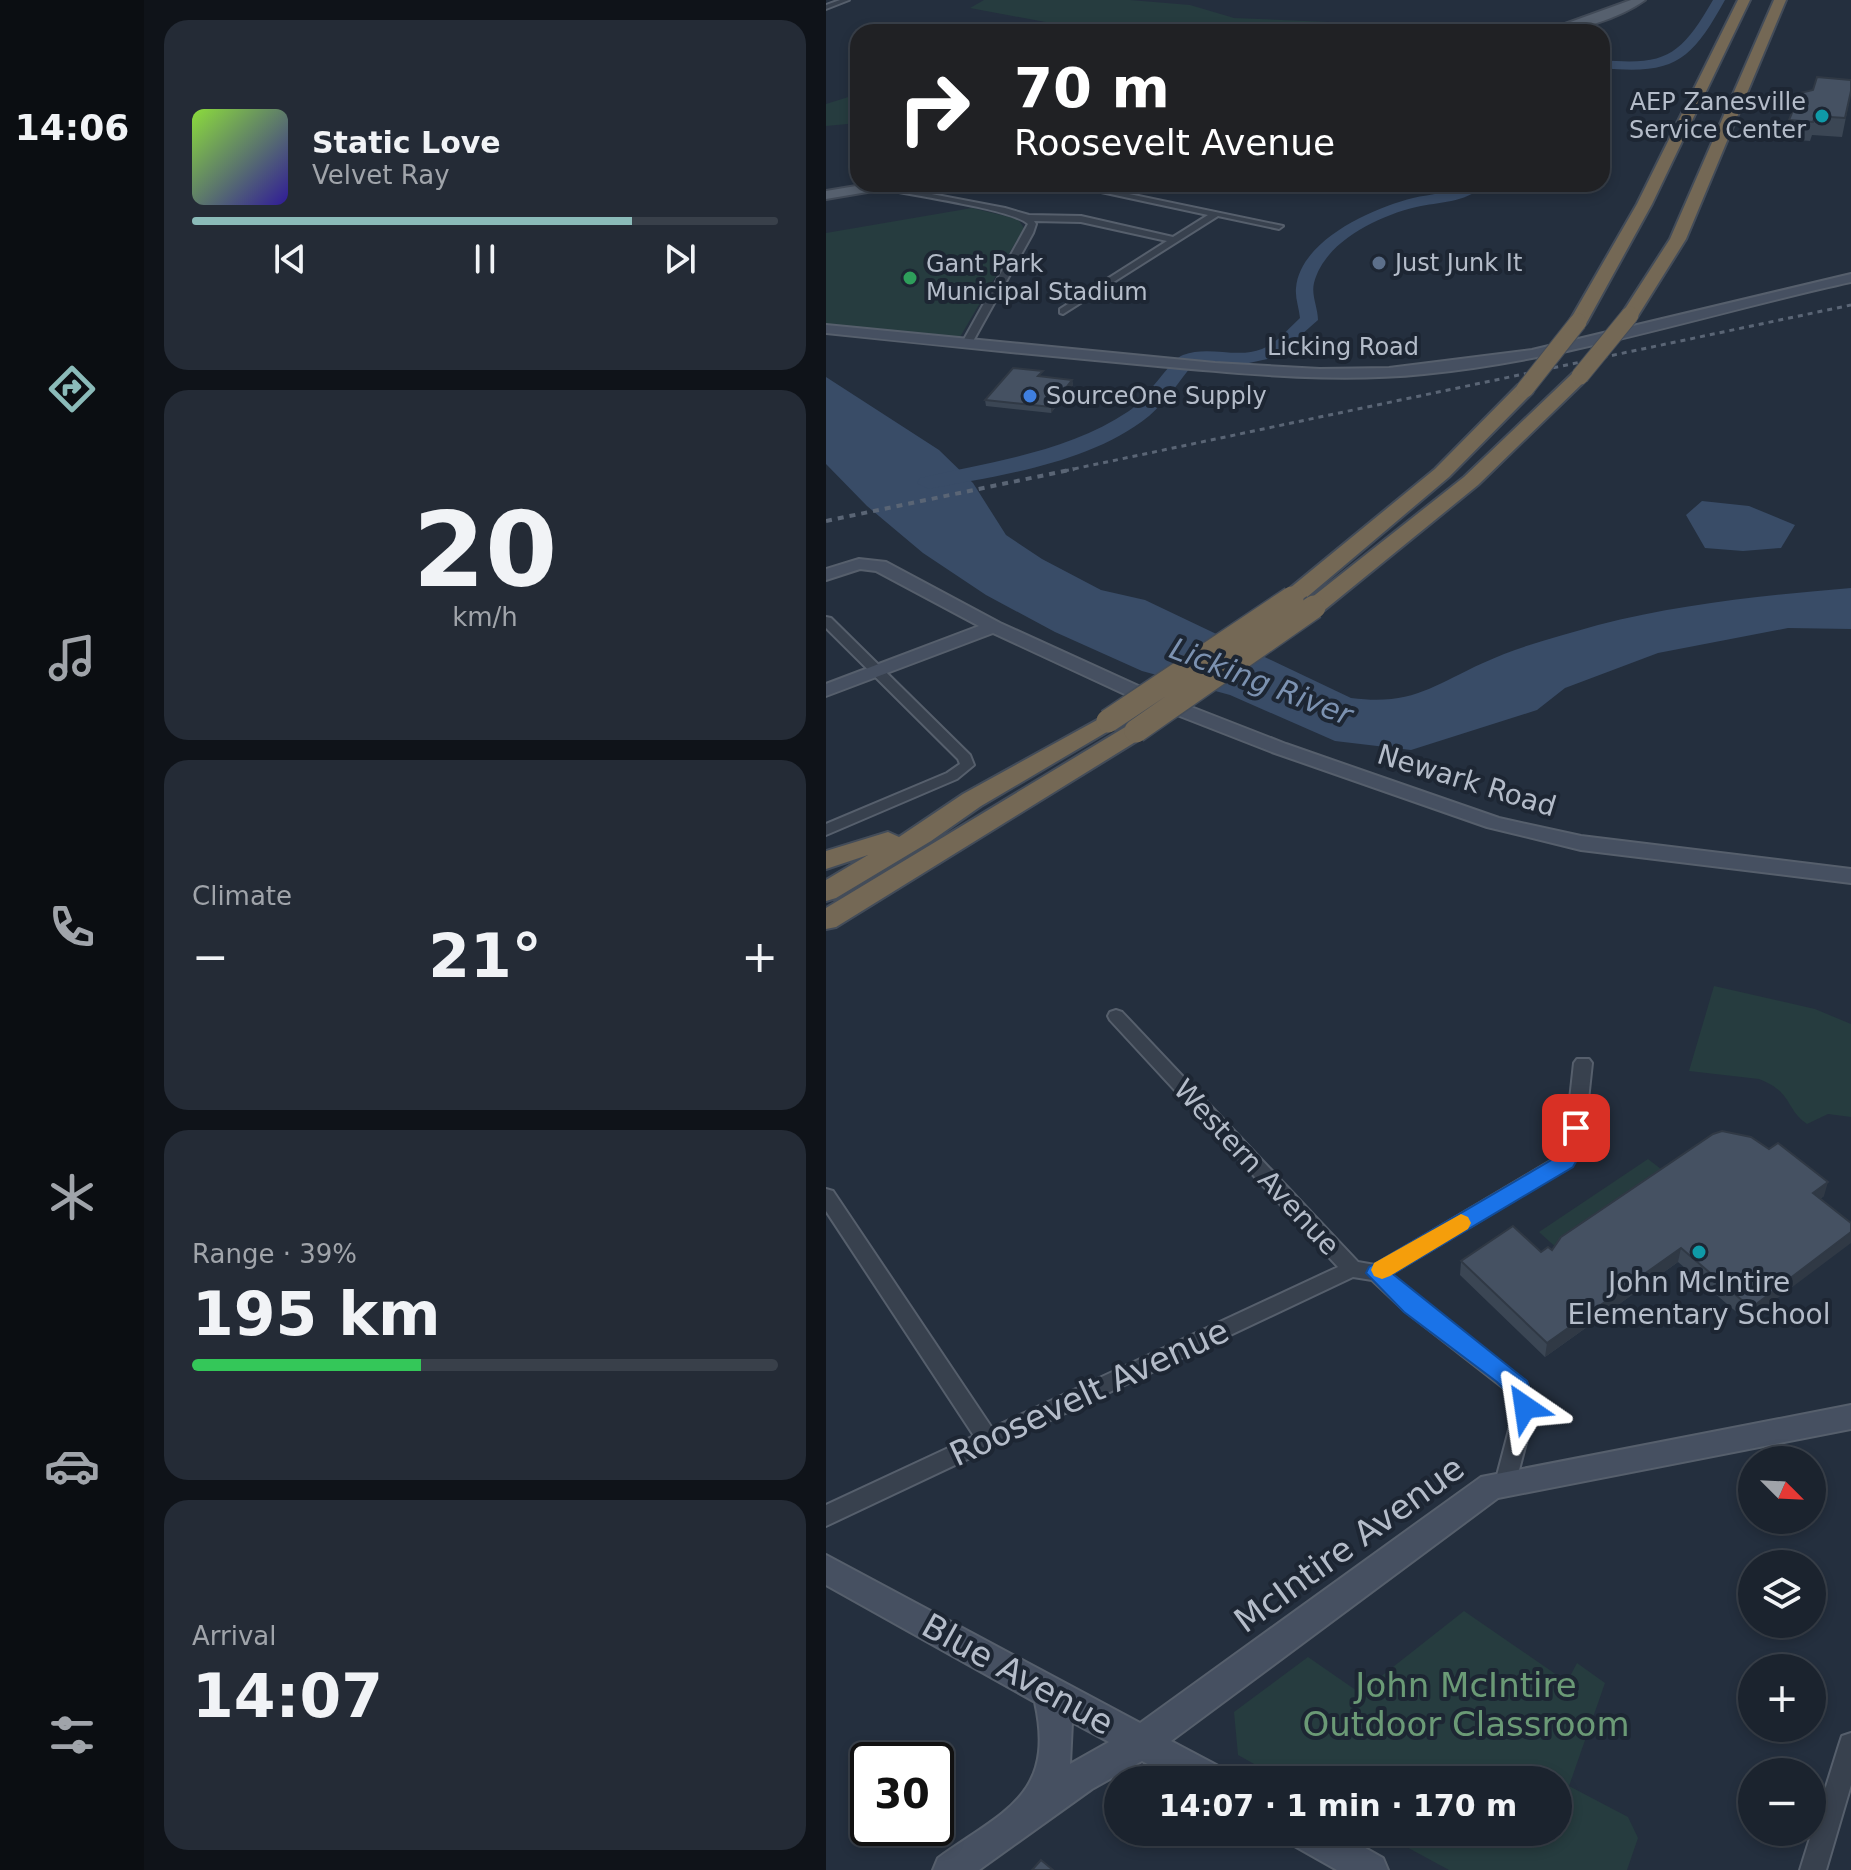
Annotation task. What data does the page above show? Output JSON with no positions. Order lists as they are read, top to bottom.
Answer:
{
  "streets": {
    "street": [
      "Licking Road",
      "Newark Road",
      "Western Avenue",
      "Roosevelt Avenue",
      "McIntire Avenue",
      "Blue Avenue"
    ]
  },
  "crossings": [
    ["Western Avenue", "Roosevelt Avenue"],
    ["McIntire Avenue", "Blue Avenue"]
  ],
  "water": ["Licking River"],
  "parks": ["John McIntire Outdoor Classroom"],
  "places": [
    "AEP Zanesville Service Center",
    "Just Junk It",
    "Gant Park Municipal Stadium",
    "SourceOne Supply",
    "John McIntire Elementary School"
  ],
  "north": "bottom right",
  "page": {
    "tabs": "14:06",
    "turn": ["70 m", "Roosevelt Avenue"],
    "song": ["Static Love", "Velvet Ray"],
    "tile": [
      ["20", "km/h"],
      "Climate",
      ["Range · 39%", "195 km"],
      ["Arrival", "14:07"]
    ],
    "heat": ["−", "21°", "+"],
    "map_buttons": ["+", "−"],
    "limit": "30",
    "trip": "14:07 · 1 min · 170 m"
  }
}
